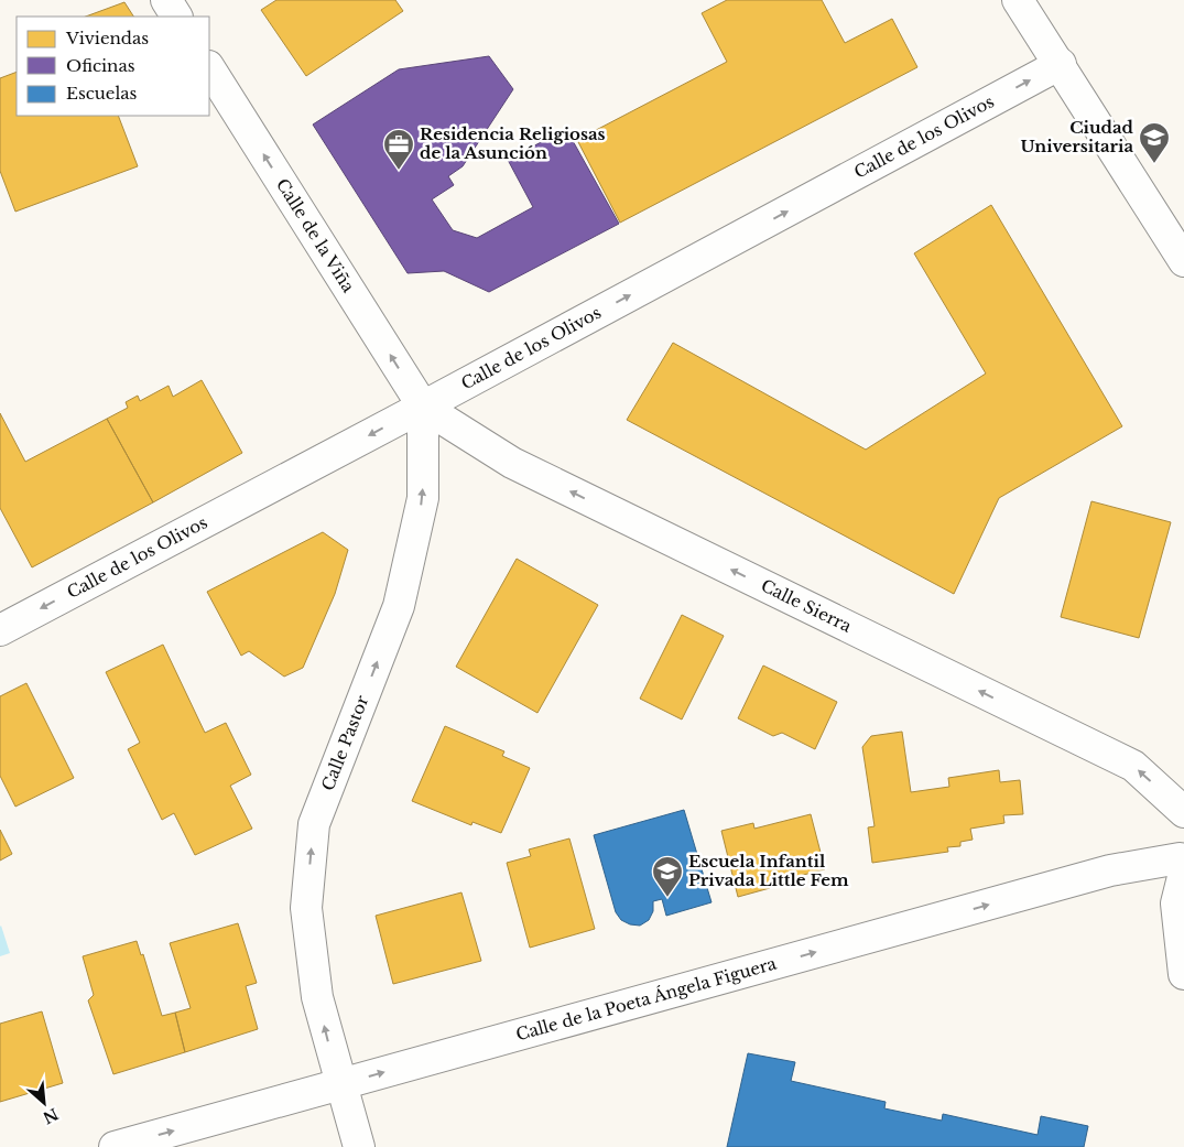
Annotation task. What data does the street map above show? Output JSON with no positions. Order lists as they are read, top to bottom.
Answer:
{
  "streets": {
    "street": [
      "Calle de los Olivos",
      "Calle de la Viña",
      "Calle Sierra",
      "Calle Pastor",
      "Calle de la Poeta Ángela Figuera"
    ]
  },
  "crossings": [
    ["Calle de los Olivos", "Calle de la Viña"],
    ["Calle de los Olivos", "Calle Sierra"],
    ["Calle de los Olivos", "Calle Pastor"],
    ["Calle de la Viña", "Calle Sierra"],
    ["Calle de la Viña", "Calle Pastor"],
    ["Calle Sierra", "Calle Pastor"],
    ["Calle Pastor", "Calle de la Poeta Ángela Figuera"]
  ],
  "one_way": [
    "Calle de la Viña",
    "Calle Sierra",
    "Calle Pastor",
    "Calle de la Poeta Ángela Figuera"
  ],
  "places": {
    "school or university": ["Ciudad Universitaria", "Escuela Infantil Privada Little Fem"],
    "office": ["Residencia Religiosas de la Asunción"]
  },
  "legend": ["Viviendas", "Oficinas", "Escuelas"],
  "north": "bottom right"
}
